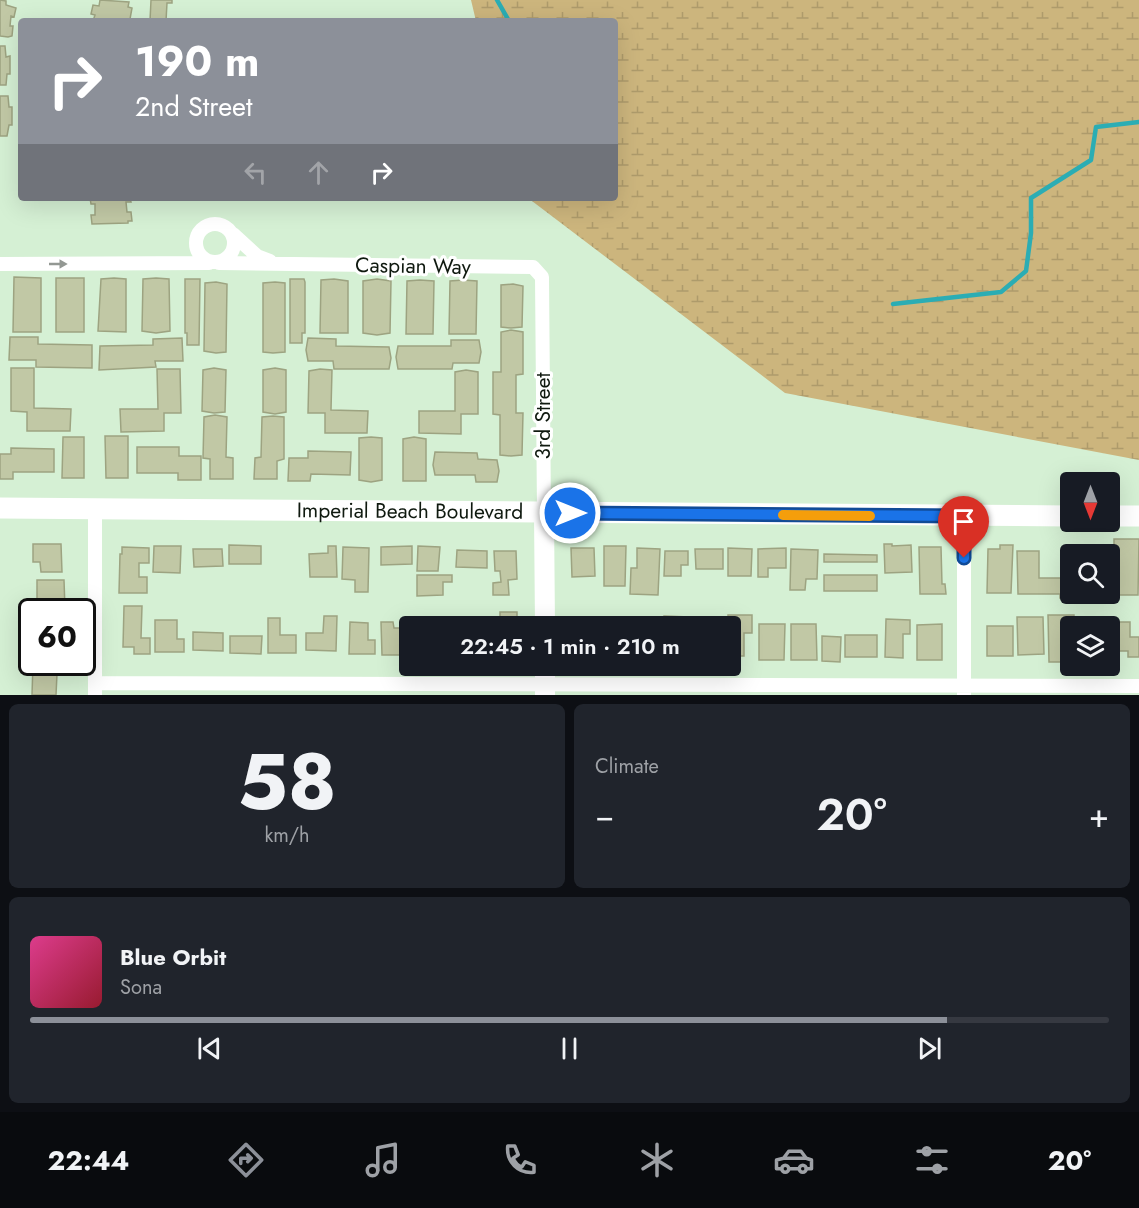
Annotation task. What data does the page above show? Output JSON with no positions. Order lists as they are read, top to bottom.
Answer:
{
  "streets": {
    "main road": ["Imperial Beach Boulevard"],
    "street": ["Caspian Way", "3rd Street"]
  },
  "crossings": [
    ["Caspian Way", "3rd Street"],
    ["3rd Street", "Imperial Beach Boulevard"]
  ],
  "one_way": ["Caspian Way"],
  "north": "bottom",
  "page": {
    "turn": ["190 m", "2nd Street"],
    "limit": "60",
    "trip": "22:45 · 1 min · 210 m",
    "tile": [
      ["58", "km/h"],
      "Climate"
    ],
    "heat": ["−", "20°", "+"],
    "song": ["Blue Orbit", "Sona"],
    "tabs": ["22:44", "20°"]
  }
}
